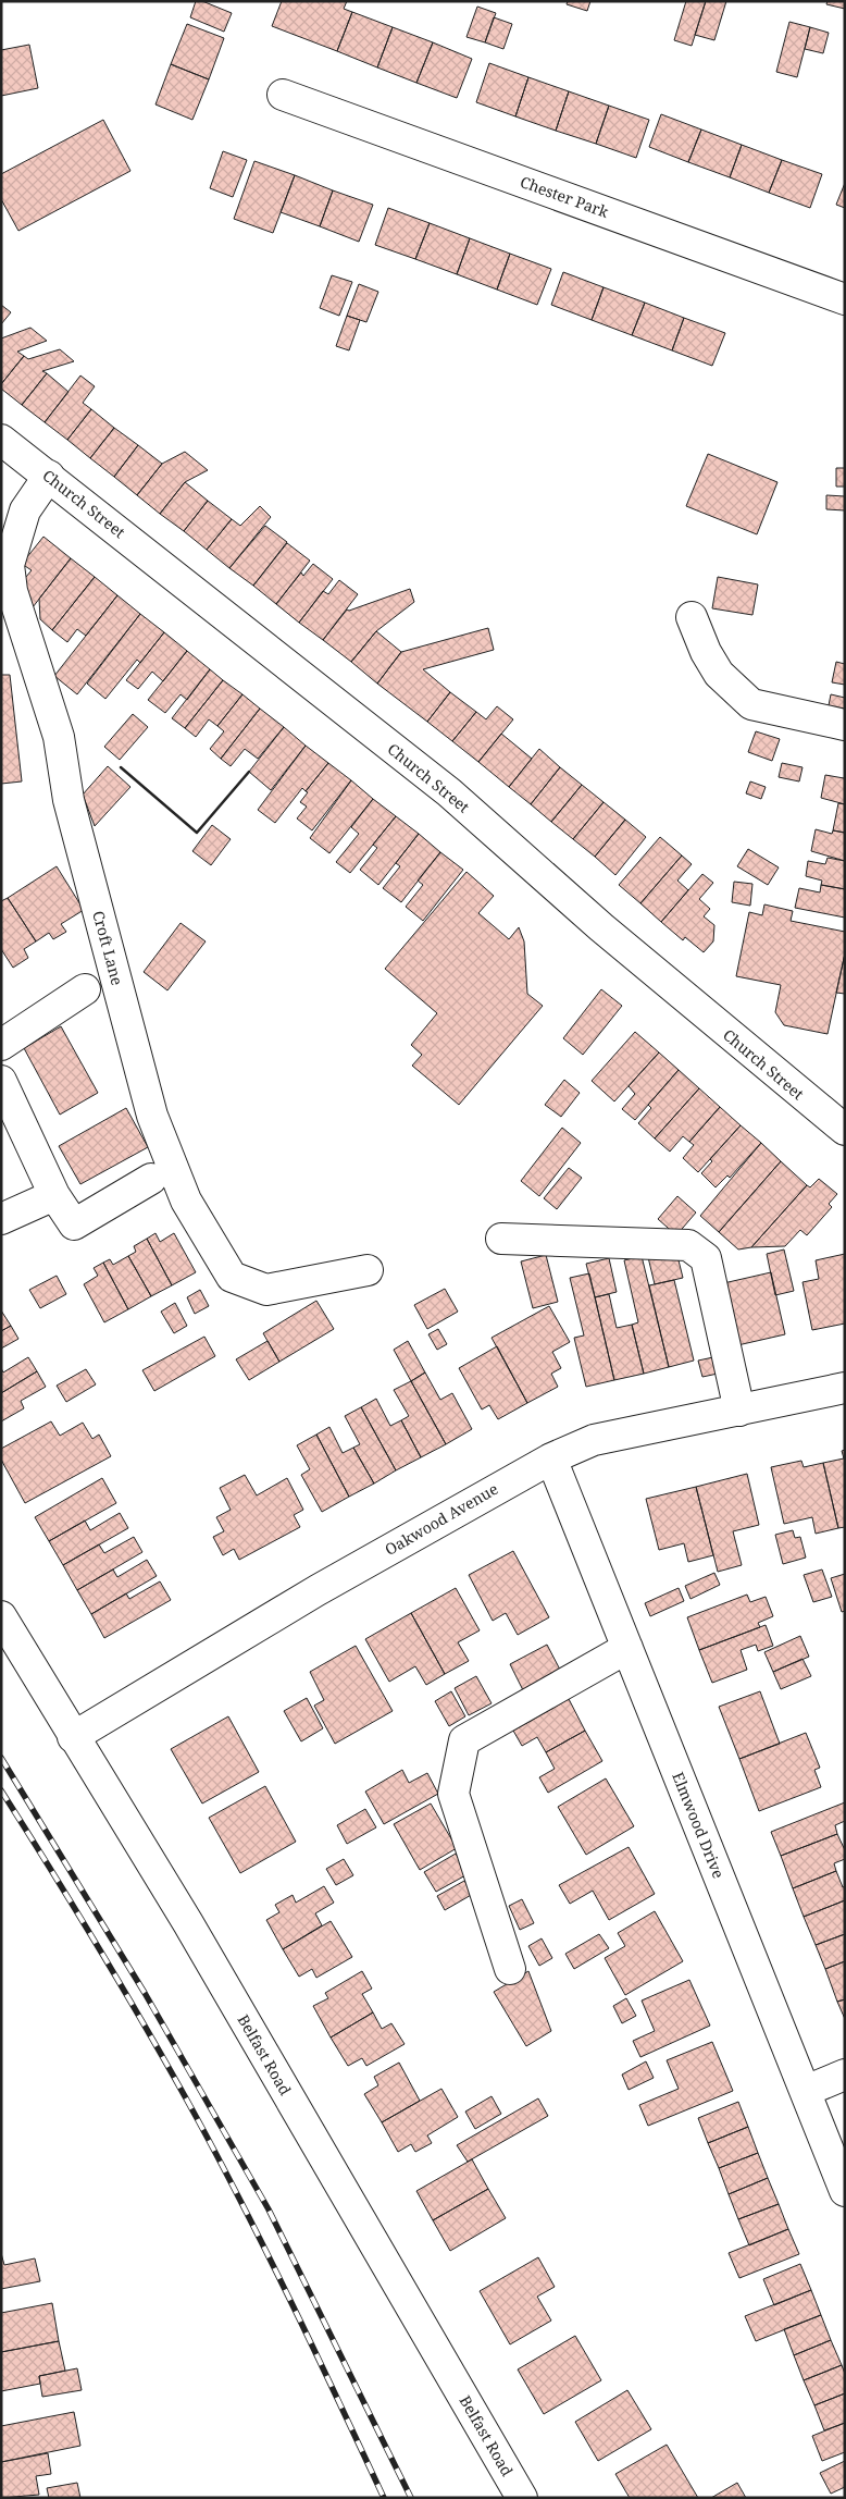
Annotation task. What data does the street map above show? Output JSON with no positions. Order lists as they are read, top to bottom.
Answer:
{
  "streets": {
    "street": [
      "Chester Park",
      "Church Street",
      "Croft Lane",
      "Oakwood Avenue",
      "Elmwood Drive",
      "Belfast Road"
    ]
  },
  "crossings": [
    ["Church Street", "Croft Lane"],
    ["Oakwood Avenue", "Elmwood Drive"],
    ["Oakwood Avenue", "Belfast Road"]
  ]
}
